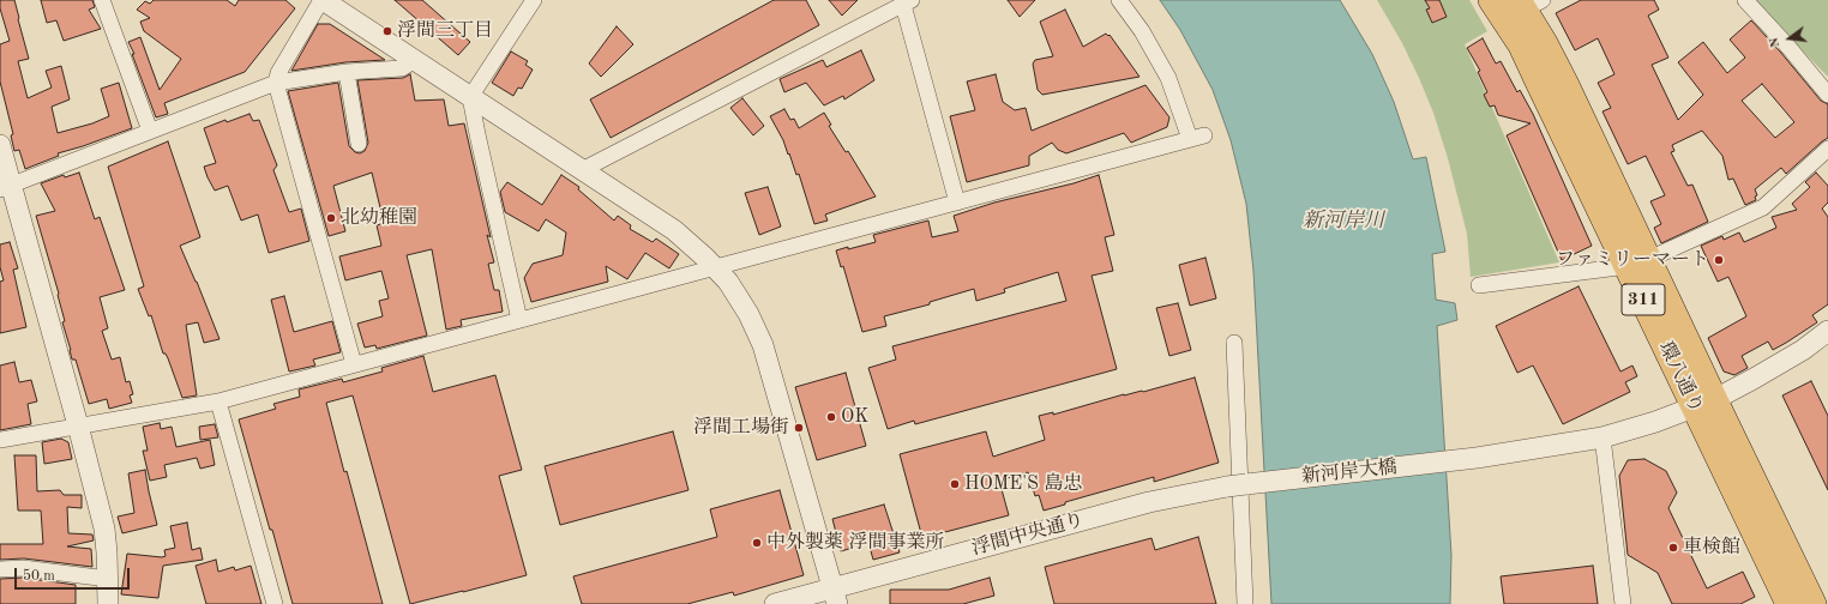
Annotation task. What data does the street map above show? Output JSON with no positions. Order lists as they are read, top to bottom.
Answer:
{
  "streets": {
    "main road": ["311", "環八通り"],
    "street": ["新河岸大橋", "浮間中央通り"]
  },
  "crossings": [
    ["環八通り", "新河岸大橋"],
    ["新河岸大橋", "浮間中央通り"]
  ],
  "water": ["新河岸川"],
  "places": [
    "浮間三丁目",
    "北幼稚園",
    "ファミリーマート",
    "OK",
    "浮間工場街",
    "HOME'S 島忠",
    "中外製薬 浮間事業所",
    "車検館"
  ],
  "scale_bar": "50 m",
  "north": "left"
}
